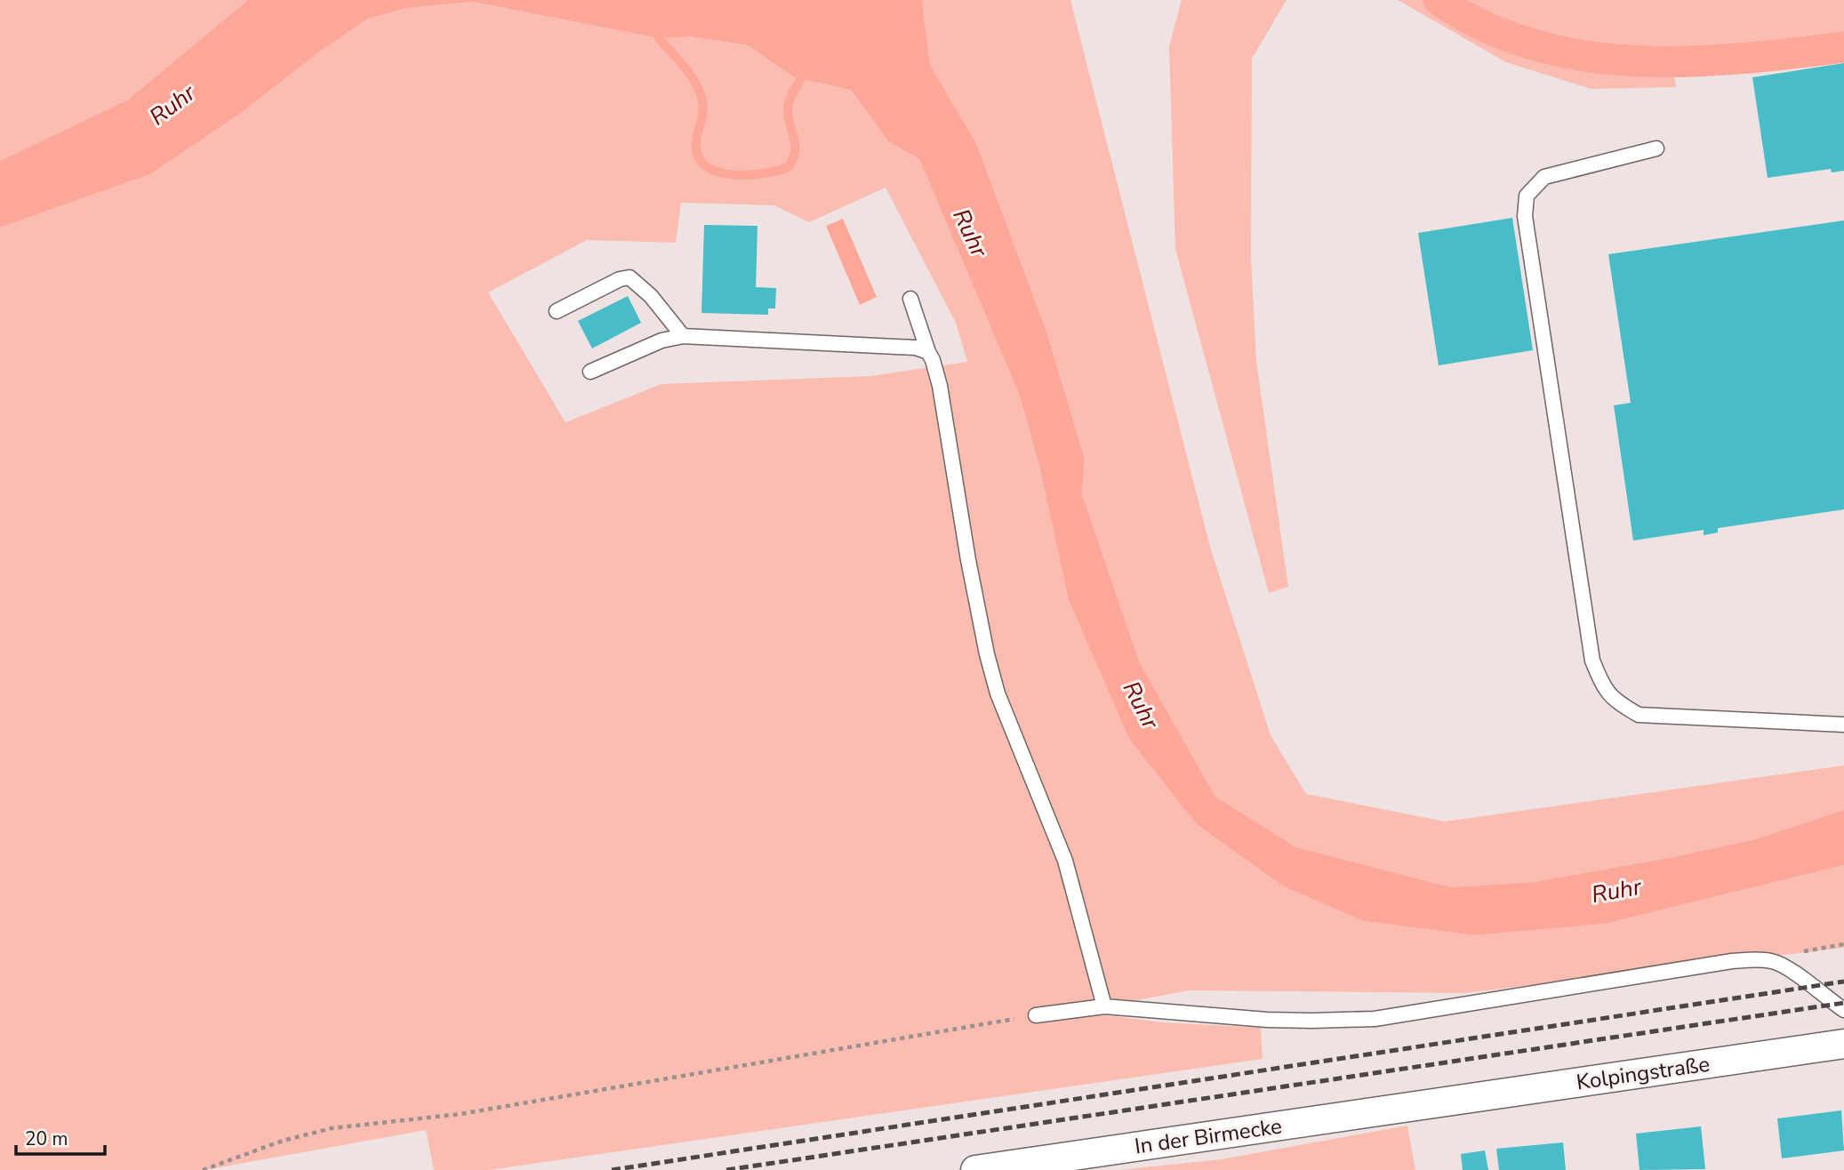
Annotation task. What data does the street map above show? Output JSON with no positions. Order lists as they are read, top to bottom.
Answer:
{
  "streets": {
    "street": ["Kolpingstraße", "In der Birmecke"]
  },
  "crossings": [
    ["Kolpingstraße", "In der Birmecke"]
  ],
  "water": ["Ruhr"],
  "scale_bar": "20 m"
}
